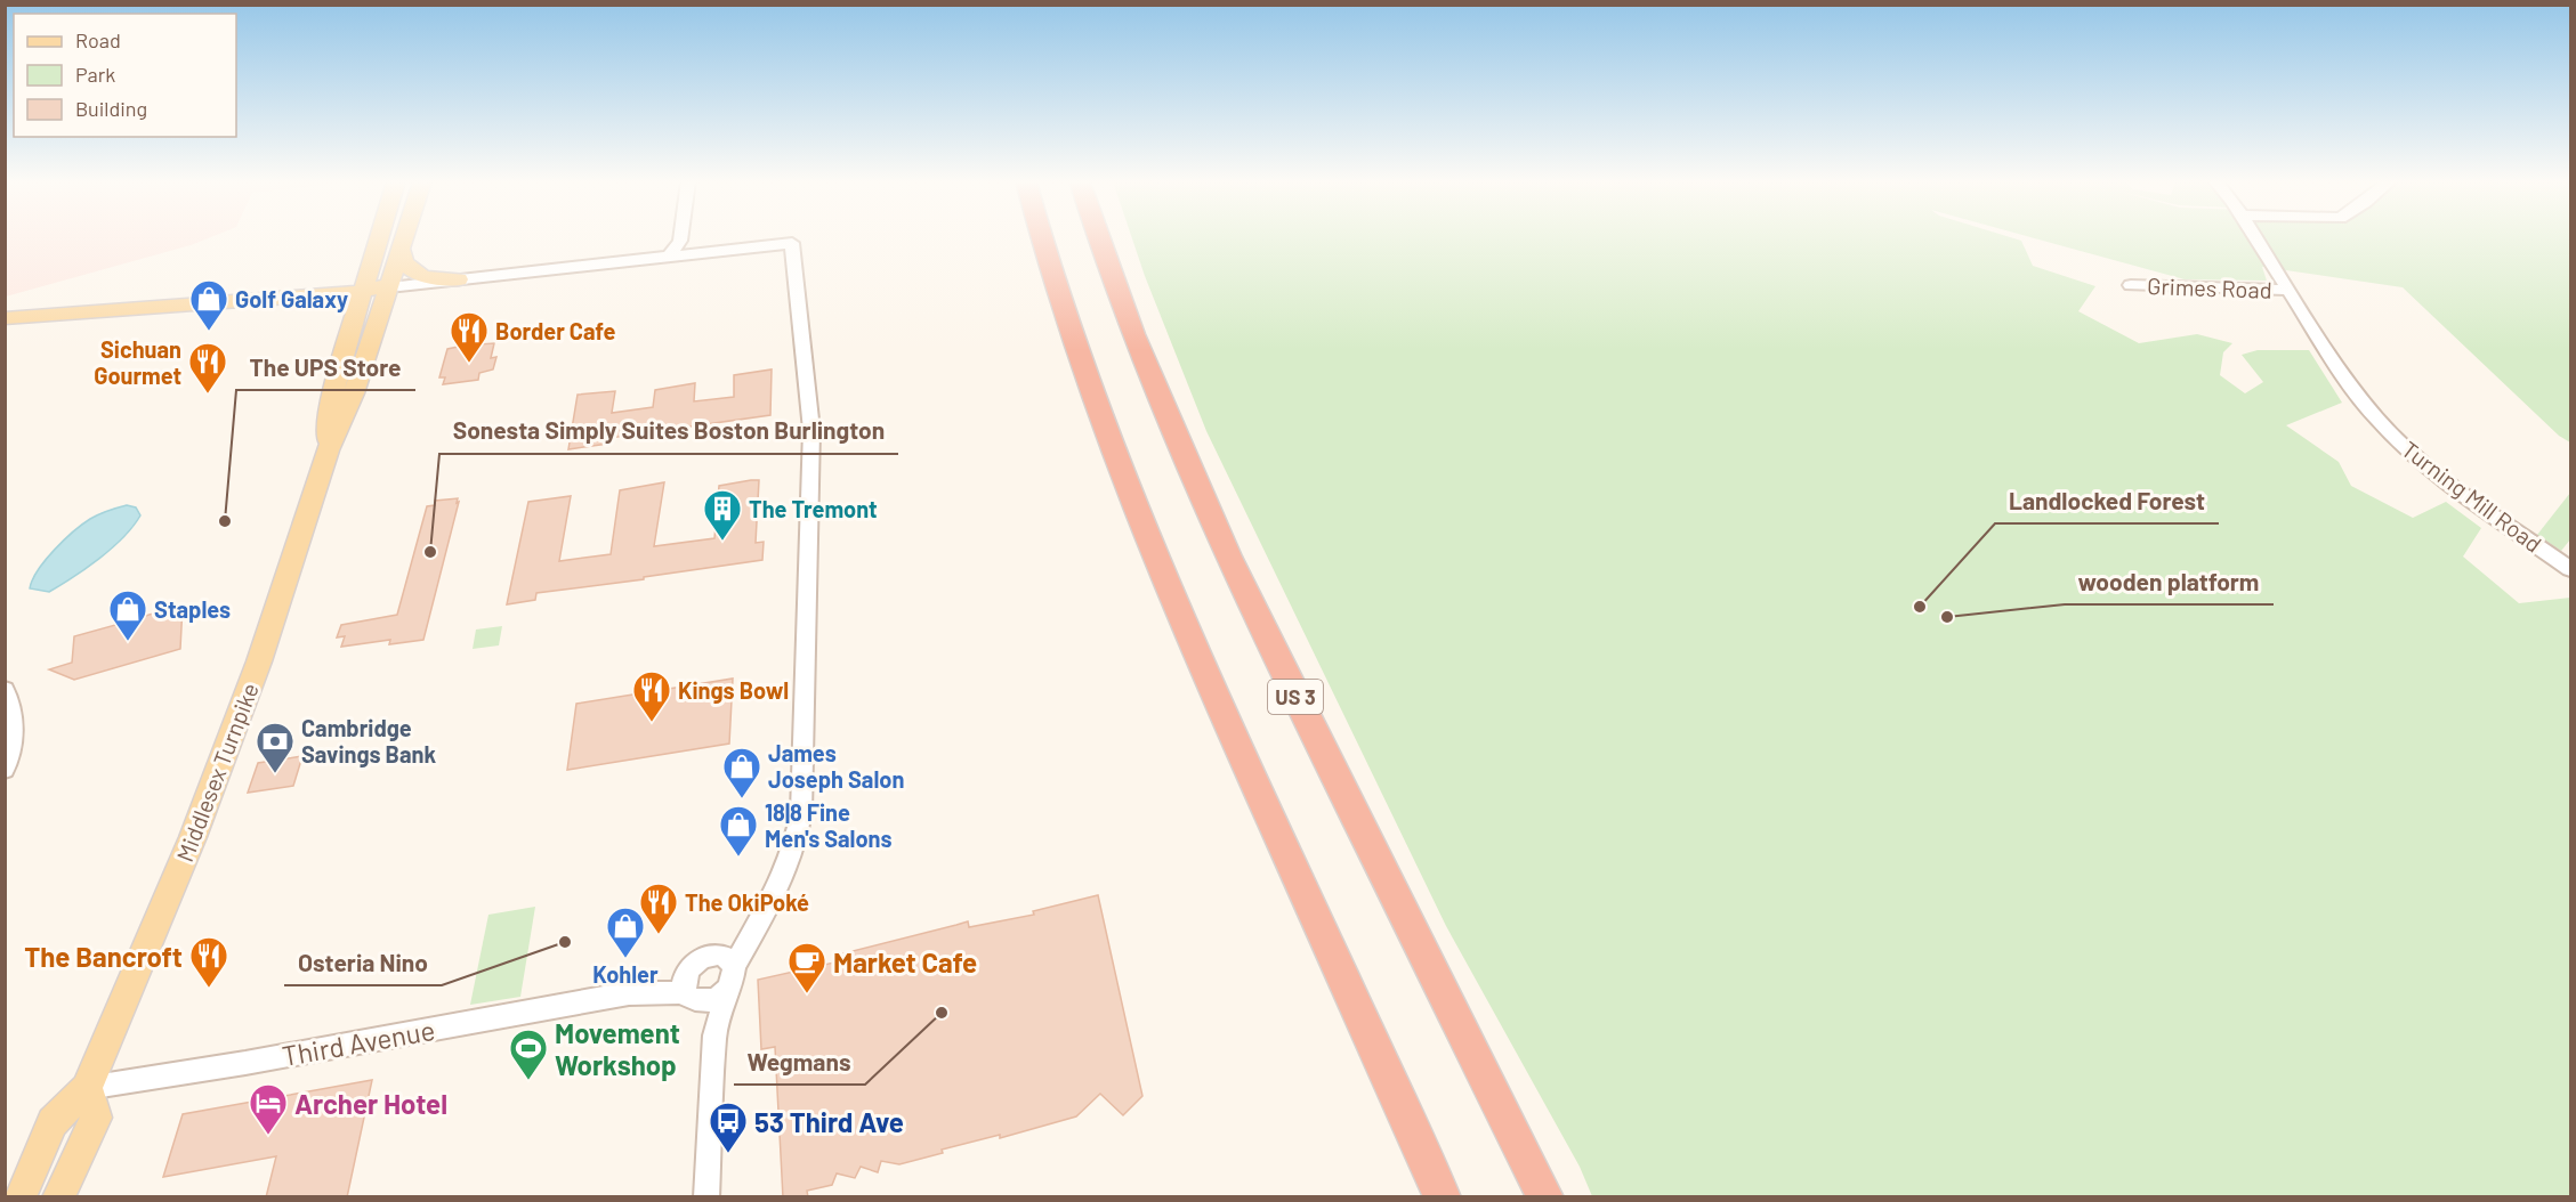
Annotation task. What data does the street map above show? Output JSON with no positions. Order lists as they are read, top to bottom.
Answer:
{
  "streets": {
    "highway": ["US 3"],
    "main road": ["Middlesex Turnpike"],
    "street": ["Grimes Road", "Turning Mill Road", "Third Avenue"]
  },
  "crossings": [
    ["Grimes Road", "Turning Mill Road"],
    ["Middlesex Turnpike", "Third Avenue"]
  ],
  "places": {
    "shop": [
      "Golf Galaxy",
      "Staples",
      "James Joseph Salon",
      "18|8 Fine Men's Salons",
      "Kohler"
    ],
    "restaurant": [
      "Border Cafe",
      "Sichuan Gourmet",
      "Kings Bowl",
      "The OkiPoké",
      "The Bancroft"
    ],
    "other": [
      "The UPS Store",
      "Sonesta Simply Suites Boston Burlington",
      "Landlocked Forest",
      "wooden platform",
      "Osteria Nino",
      "Wegmans"
    ],
    "building": ["The Tremont"],
    "bank": ["Cambridge Savings Bank"],
    "cafe": ["Market Cafe"],
    "sports": ["Movement Workshop"],
    "hotel": ["Archer Hotel"],
    "bus stop": ["53 Third Ave"]
  },
  "legend": ["Road", "Park", "Building"]
}
